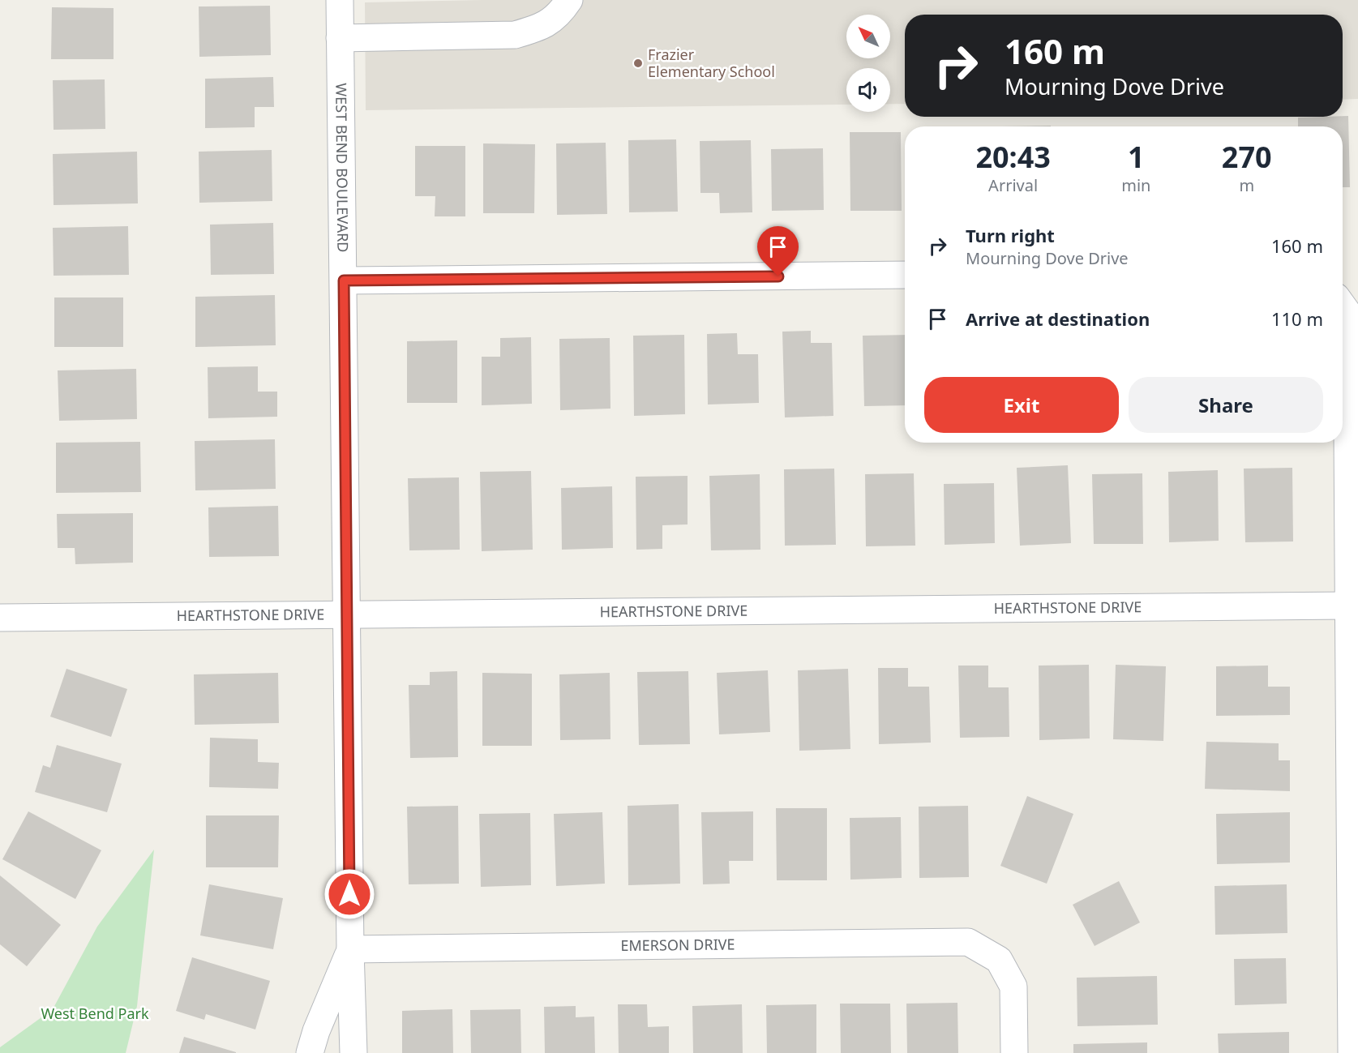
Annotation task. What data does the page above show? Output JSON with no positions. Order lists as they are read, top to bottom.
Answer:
{
  "streets": {
    "street": ["WEST BEND BOULEVARD", "HEARTHSTONE DRIVE", "EMERSON DRIVE"]
  },
  "crossings": [
    ["WEST BEND BOULEVARD", "HEARTHSTONE DRIVE"],
    ["WEST BEND BOULEVARD", "EMERSON DRIVE"]
  ],
  "parks": ["West Bend Park"],
  "places": ["Frazier Elementary School"],
  "north": "top left",
  "page": {
    "turn": ["160 m", "Mourning Dove Drive"],
    "eta": [
      "20:43",
      "Arrival",
      "1",
      "min",
      "270",
      "m"
    ],
    "list": [
      {
        "name": "Turn right",
        "note": "Mourning Dove Drive",
        "value": "160 m"
      },
      {
        "name": "Arrive at destination",
        "value": "110 m"
      }
    ],
    "buttons": ["Exit", "Share"]
  }
}
